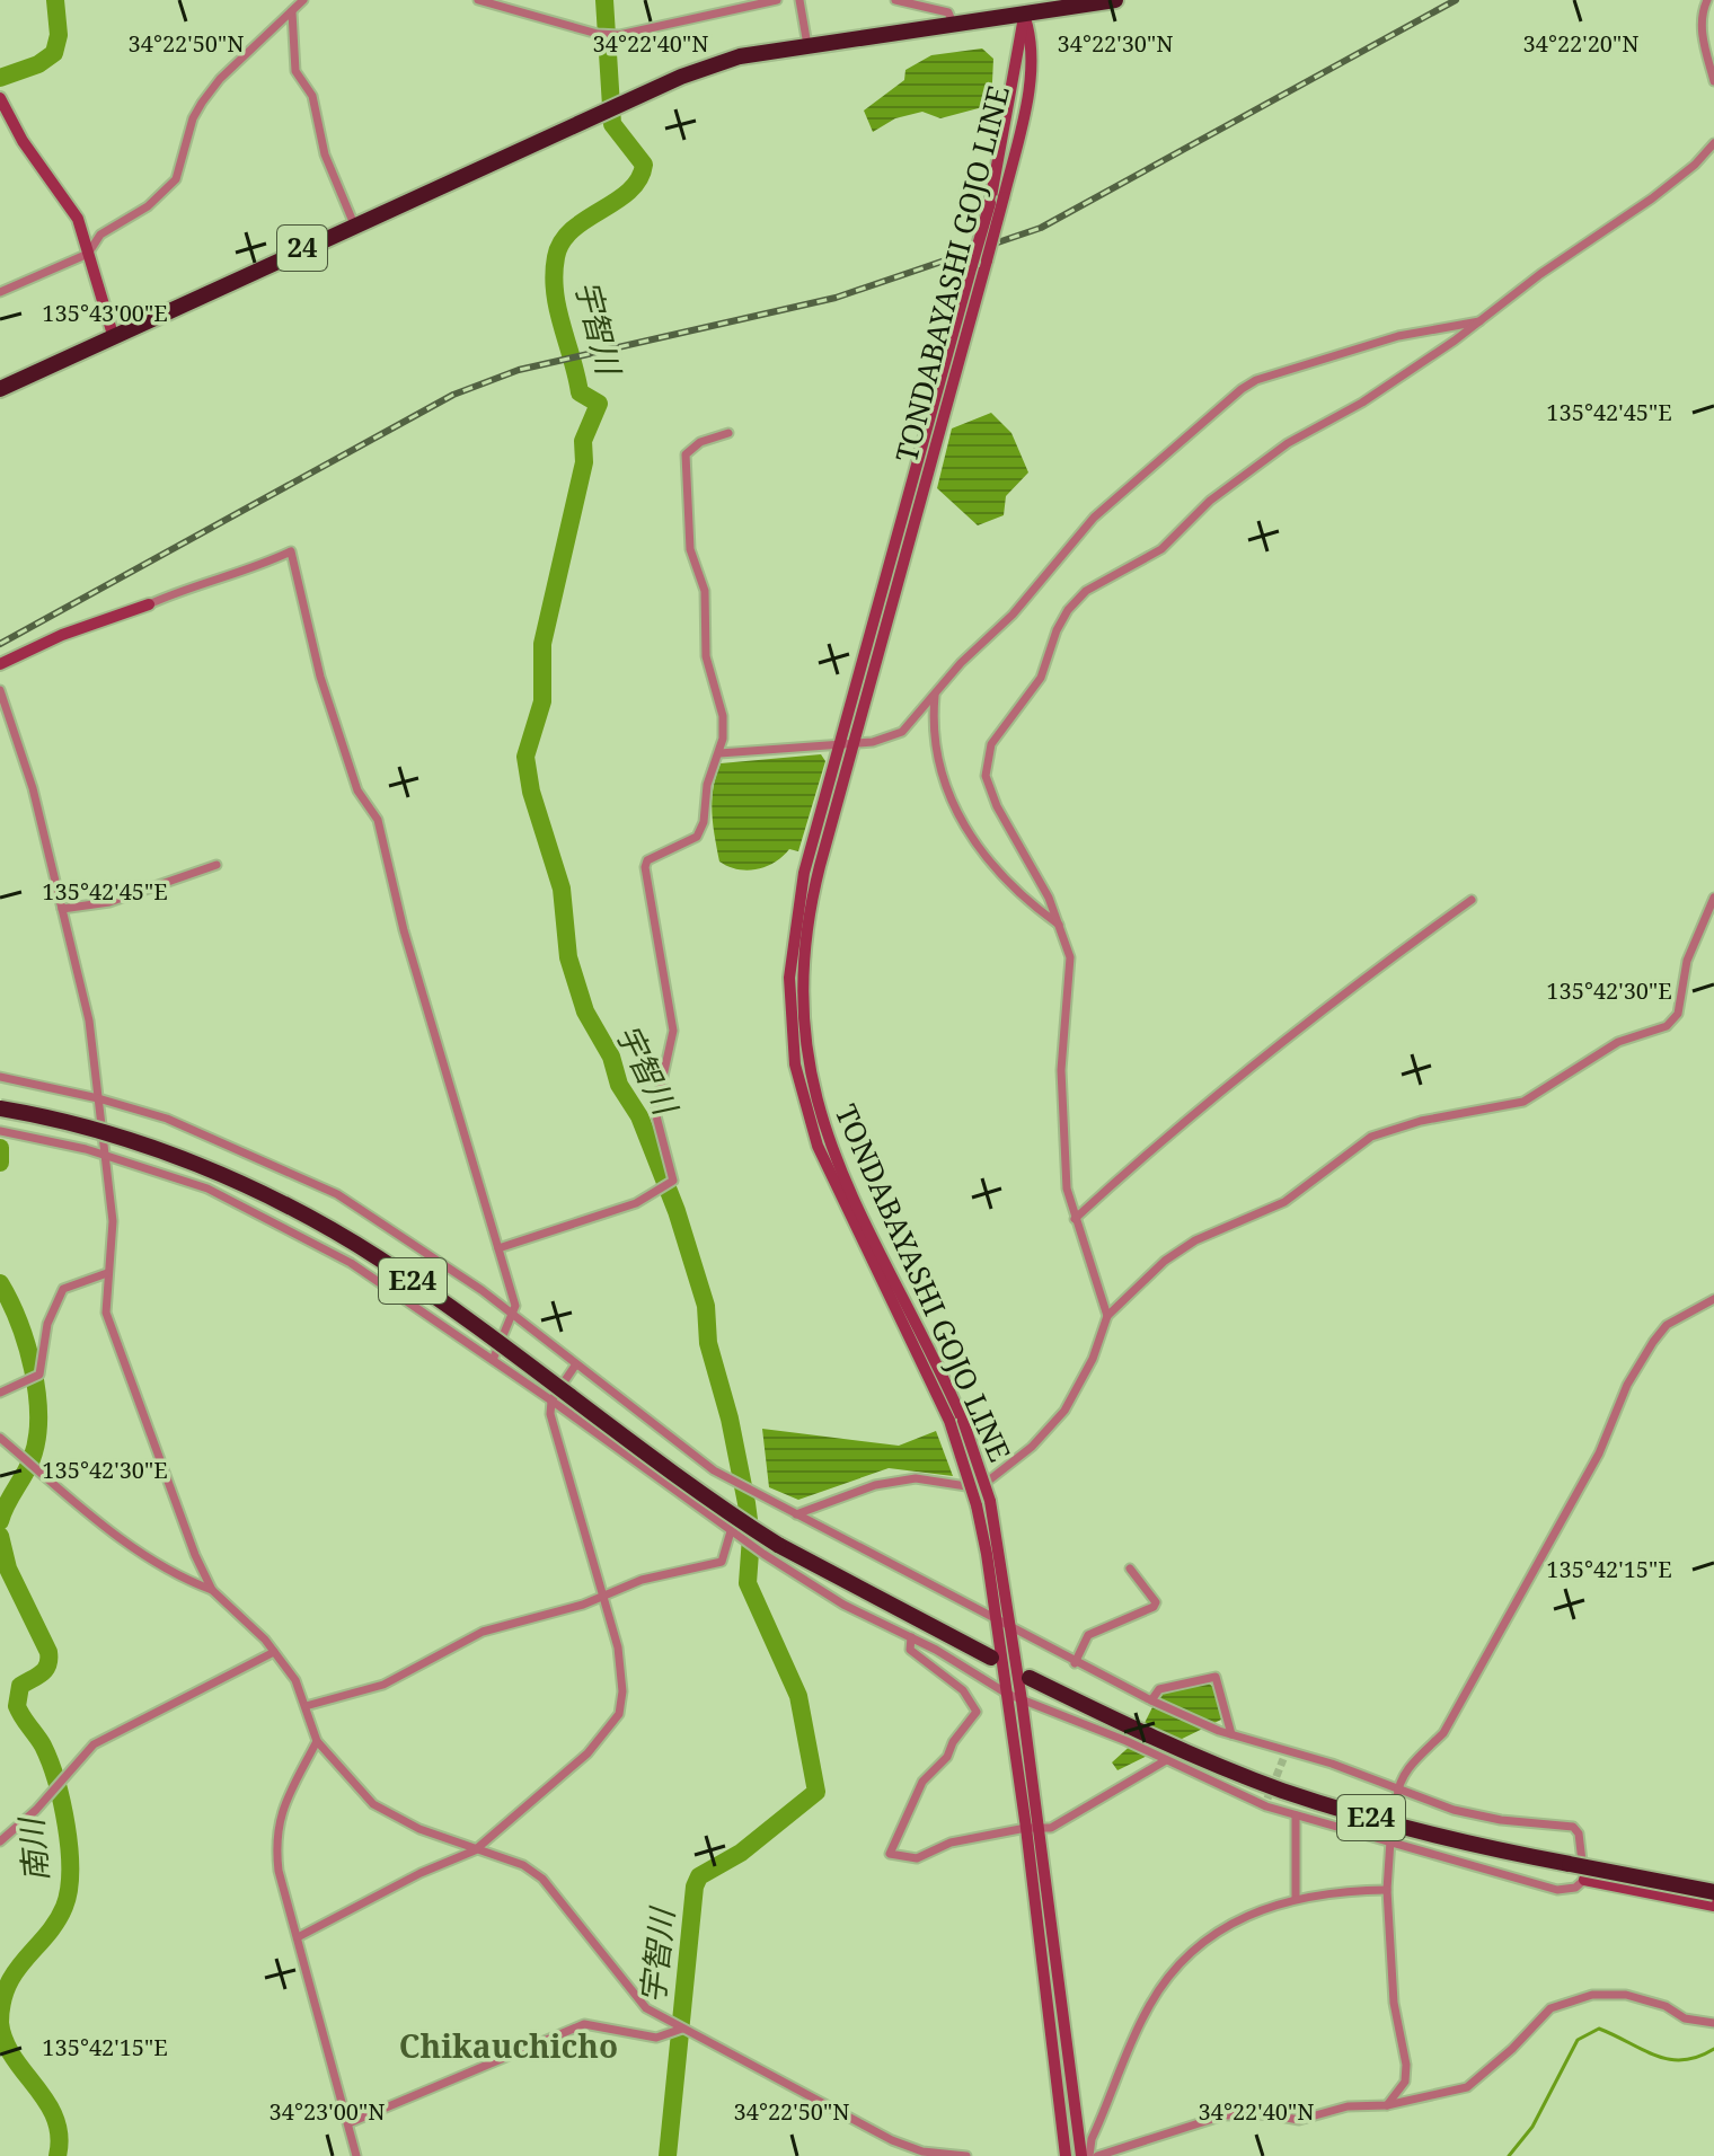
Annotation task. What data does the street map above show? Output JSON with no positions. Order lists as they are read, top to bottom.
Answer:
{
  "streets": {
    "highway": ["24", "E24"],
    "main road": ["TONDABAYASHI GOJO LINE"]
  },
  "crossings": [
    ["24", "TONDABAYASHI GOJO LINE"]
  ],
  "districts": ["Chikauchicho"],
  "water": ["宇智川", "南川"],
  "coordinates": [
    "34°22'50\"N",
    "34°22'40\"N",
    "34°22'30\"N",
    "34°22'20\"N",
    "135°43'00\"E",
    "135°42'45\"E",
    "135°42'30\"E",
    "135°42'15\"E",
    "34°23'00\"N"
  ]
}
